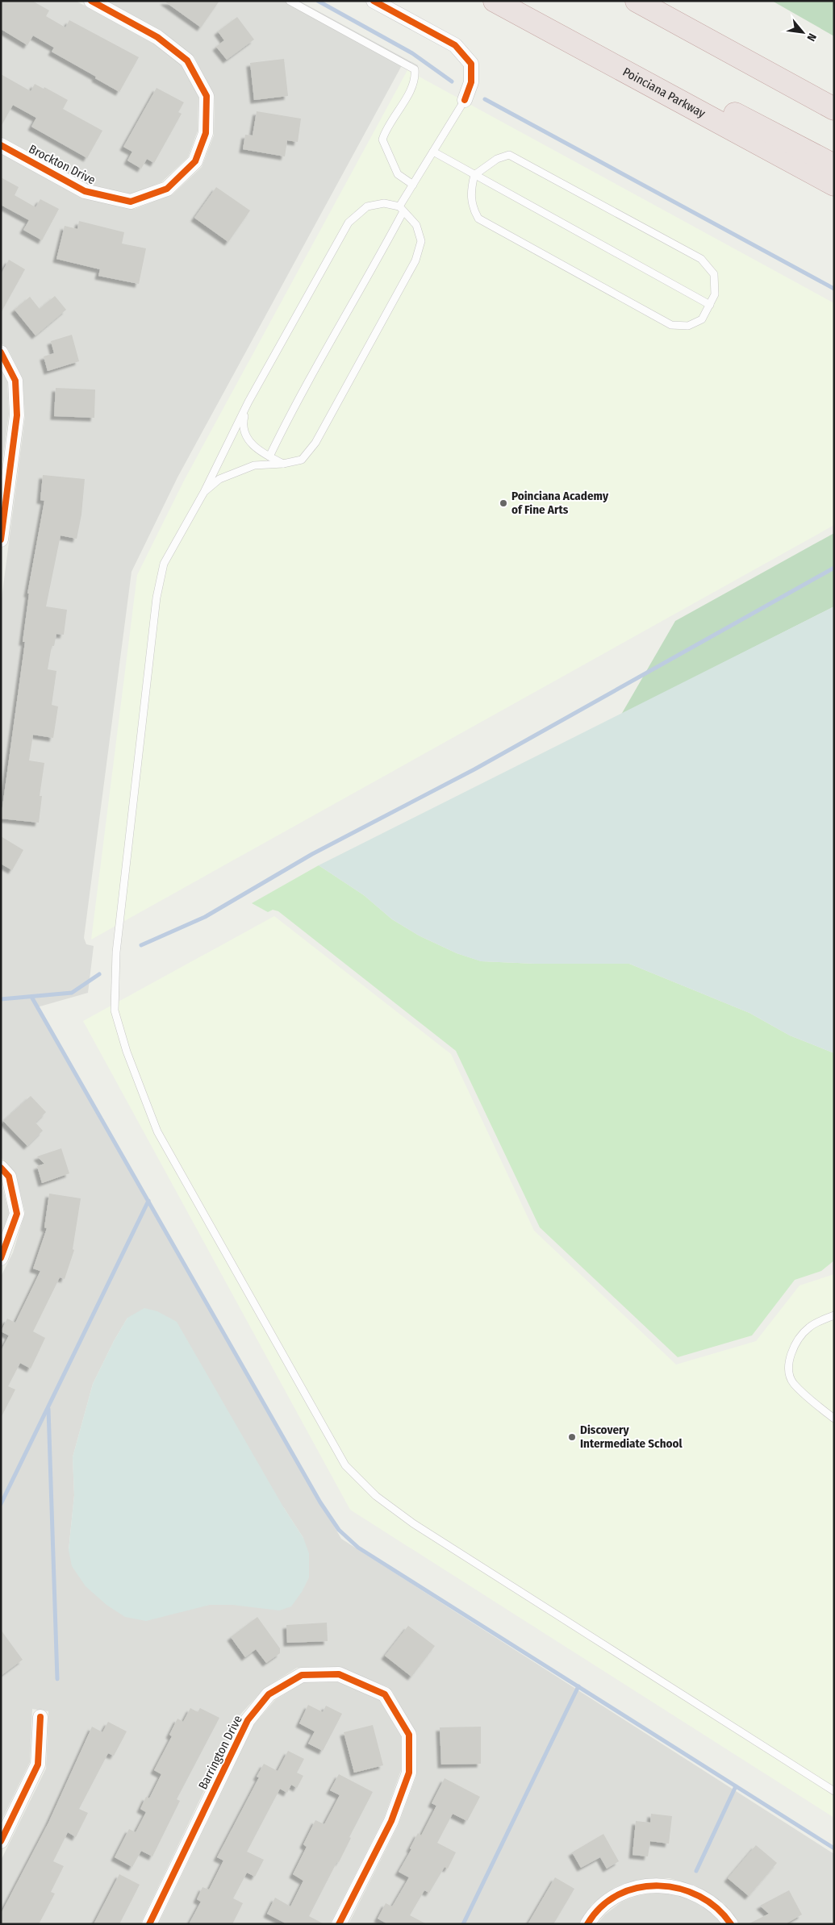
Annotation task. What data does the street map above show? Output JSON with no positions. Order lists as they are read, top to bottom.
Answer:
{
  "streets": {
    "highway": ["Poinciana Parkway"],
    "street": ["Brockton Drive", "Barrington Drive"]
  },
  "places": ["Poinciana Academy of Fine Arts", "Discovery Intermediate School"],
  "north": "bottom right"
}
